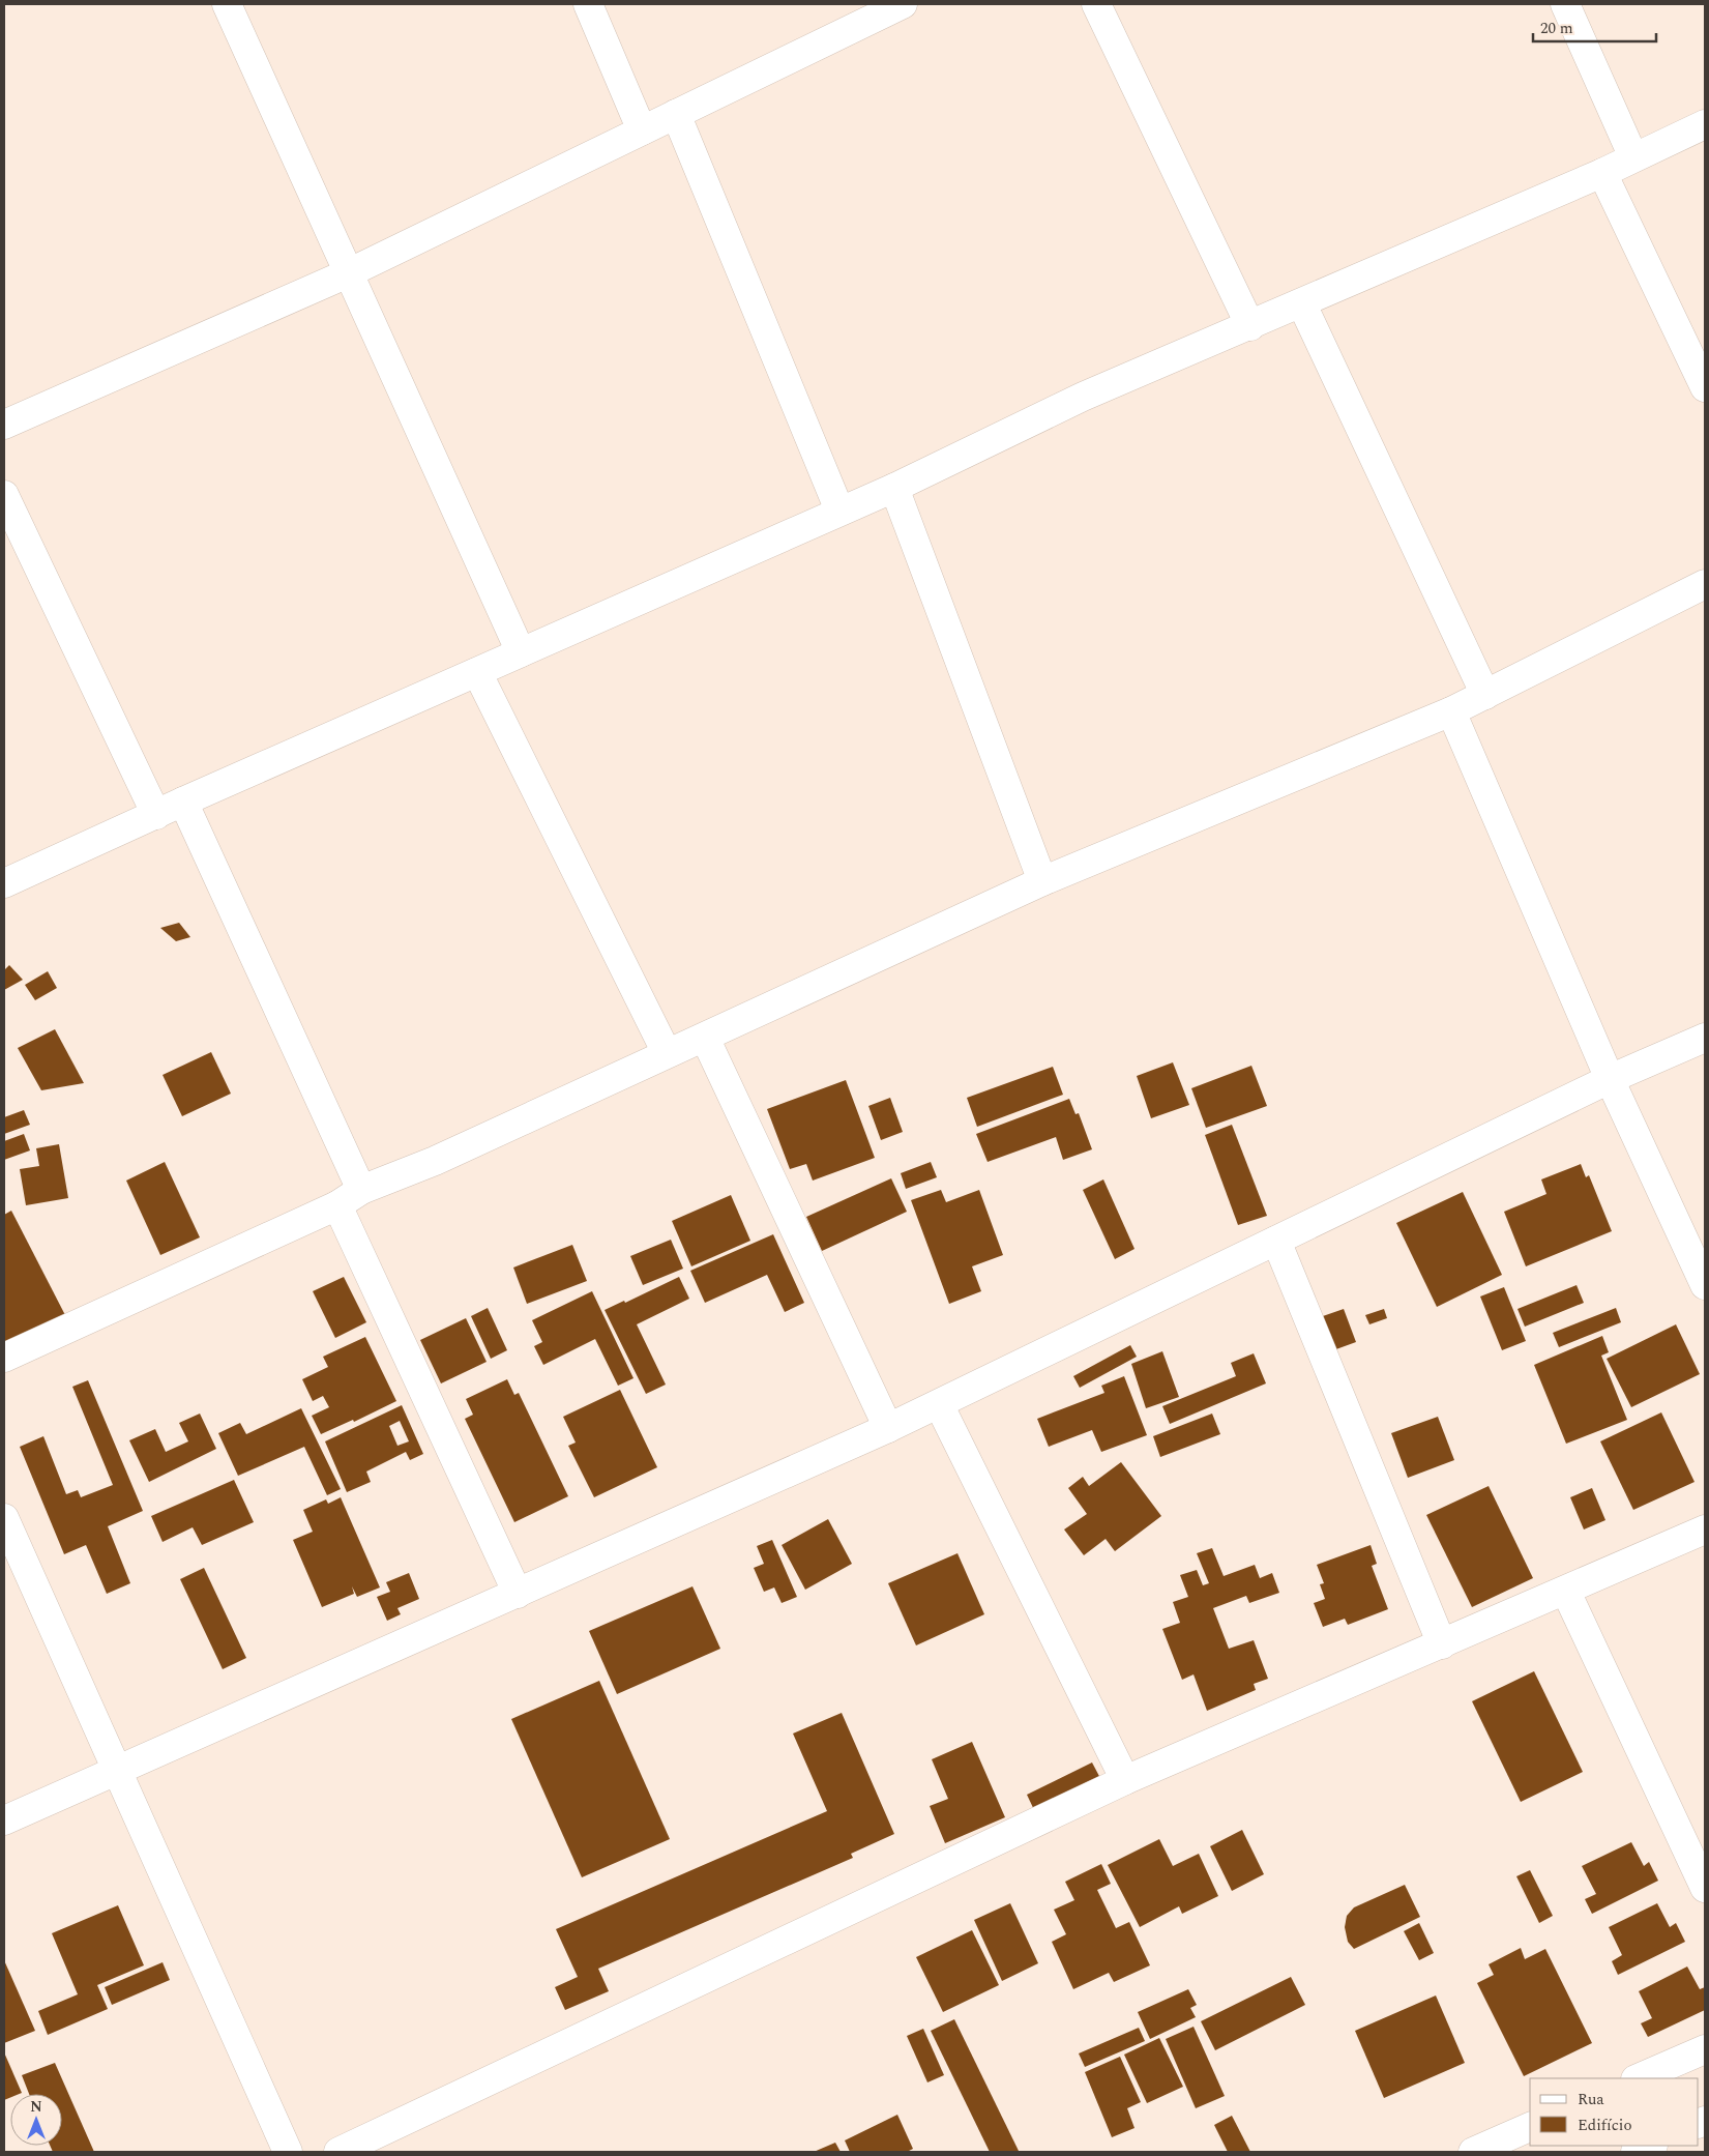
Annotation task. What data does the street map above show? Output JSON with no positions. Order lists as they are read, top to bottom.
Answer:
{
  "legend": ["Rua", "Edifício"],
  "scale_bar": "20 m",
  "north": "top"
}
